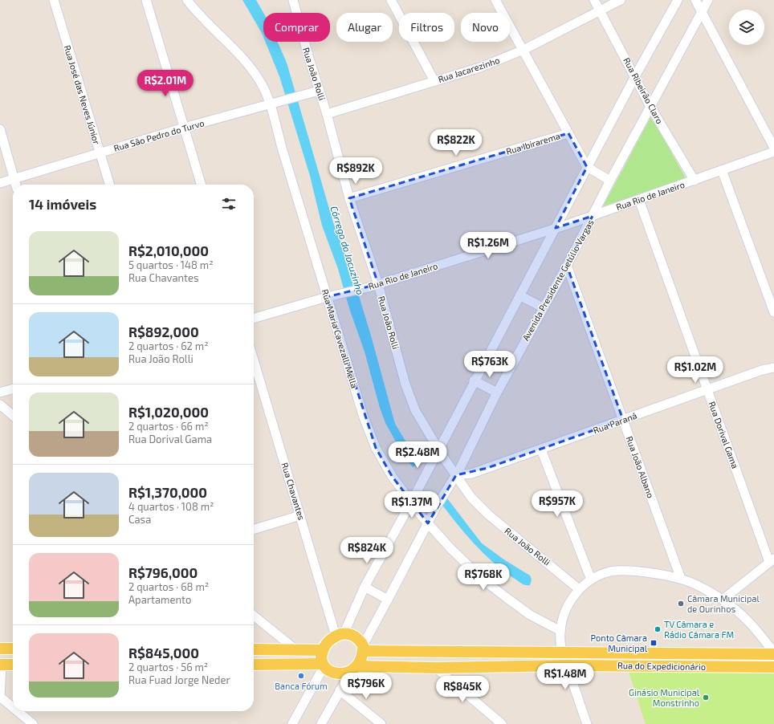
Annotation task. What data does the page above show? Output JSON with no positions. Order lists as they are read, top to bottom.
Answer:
{
  "streets": {
    "main road": ["Rua do Expedicionário"],
    "street": [
      "Rua Jacarezinho",
      "Rua João Rolli",
      "Rua Ribeirão Claro",
      "Rua José das Neves Júnior",
      "Rua São Pedro do Turvo",
      "Rua Ibirarema",
      "Rua Rio de Janeiro",
      "Avenida Presidente Getúlio Vargas",
      "Rua Maria Cavezalli Mella",
      "Rua Paraná",
      "Rua Dorival Gama",
      "Rua João Albano",
      "Rua Chavantes"
    ]
  },
  "crossings": [
    ["Rua Jacarezinho", "Rua João Rolli"],
    ["Rua Jacarezinho", "Rua Ribeirão Claro"],
    ["Rua João Rolli", "Rua São Pedro do Turvo"],
    ["Rua João Rolli", "Rua Ibirarema"],
    ["Rua João Rolli", "Rua Rio de Janeiro"],
    ["Rua João Rolli", "Avenida Presidente Getúlio Vargas"],
    ["Rua João Rolli", "Rua Paraná"],
    ["Rua Ribeirão Claro", "Rua Rio de Janeiro"],
    ["Rua Ribeirão Claro", "Avenida Presidente Getúlio Vargas"],
    ["Rua José das Neves Júnior", "Rua São Pedro do Turvo"],
    ["Rua São Pedro do Turvo", "Rua Maria Cavezalli Mella"],
    ["Rua Rio de Janeiro", "Avenida Presidente Getúlio Vargas"],
    ["Rua Rio de Janeiro", "Rua Maria Cavezalli Mella"],
    ["Rua Rio de Janeiro", "Rua Dorival Gama"],
    ["Avenida Presidente Getúlio Vargas", "Rua Maria Cavezalli Mella"],
    ["Avenida Presidente Getúlio Vargas", "Rua Paraná"],
    ["Avenida Presidente Getúlio Vargas", "Rua João Albano"],
    ["Avenida Presidente Getúlio Vargas", "Rua Chavantes"],
    ["Avenida Presidente Getúlio Vargas", "Rua do Expedicionário"],
    ["Rua Paraná", "Rua Dorival Gama"],
    ["Rua Paraná", "Rua João Albano"],
    ["Rua Chavantes", "Rua do Expedicionário"]
  ],
  "water": ["Córrego do Jacuzinho"],
  "places": {
    "other": [
      "Câmara Municipal de Ourinhos",
      "TV Câmara e Rádio Câmara FM",
      "Banca Fórum",
      "Ginásio Municipal Monstrinho"
    ],
    "transit": ["Ponto Câmara Municipal"]
  },
  "page": {
    "chip": [
      "Comprar",
      "Alugar",
      "Filtros",
      "Novo"
    ],
    "price": [
      "R$2.01M",
      "R$822K",
      "R$892K",
      "R$1.26M",
      "R$763K",
      "R$1.02M",
      "R$2.48M",
      "R$957K",
      "R$1.37M",
      "R$824K",
      "R$768K",
      "R$1.48M",
      "R$796K",
      "R$845K"
    ],
    "heading": "14 imóveis",
    "list": [
      {
        "name": "R$2,010,000",
        "note": "5 quartos · 148 m² · Rua Chavantes"
      },
      {
        "name": "R$892,000",
        "note": "2 quartos · 62 m² · Rua João Rolli"
      },
      {
        "name": "R$1,020,000",
        "note": "2 quartos · 66 m² · Rua Dorival Gama"
      },
      {
        "name": "R$1,370,000",
        "note": "4 quartos · 108 m² · Casa"
      },
      {
        "name": "R$796,000",
        "note": "2 quartos · 68 m² · Apartamento"
      },
      {
        "name": "R$845,000",
        "note": "2 quartos · 56 m² · Rua Fuad Jorge Neder"
      }
    ]
  }
}
